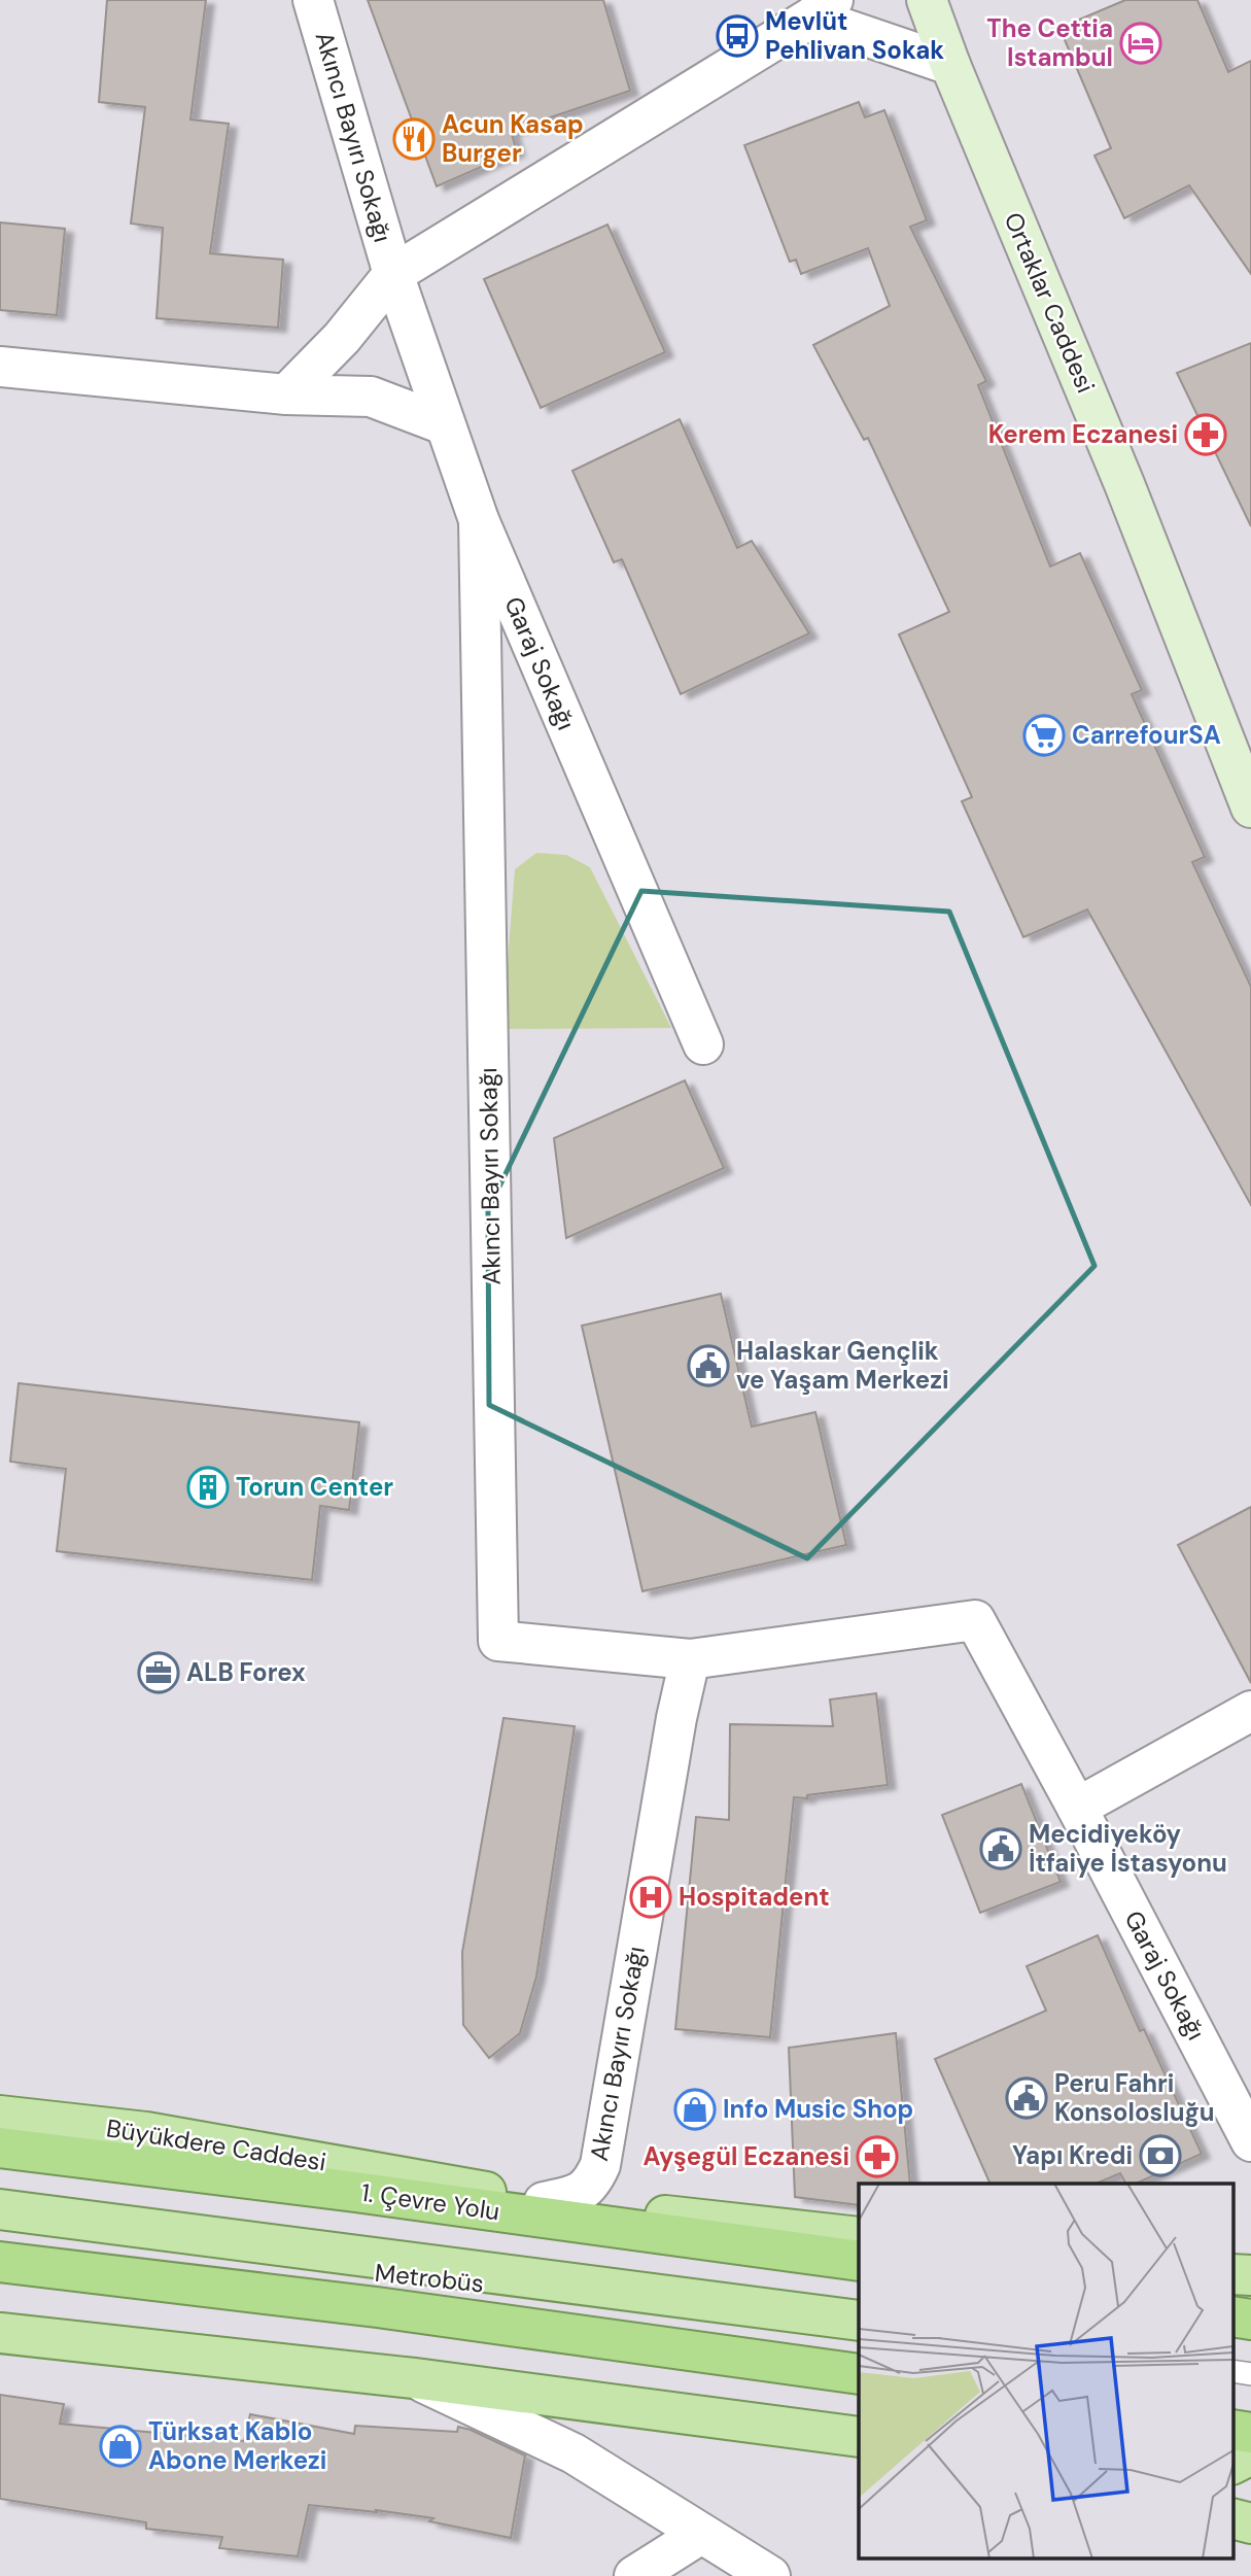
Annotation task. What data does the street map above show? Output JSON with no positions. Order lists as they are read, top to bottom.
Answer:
{
  "streets": {
    "highway": ["1. Çevre Yolu"],
    "main road": ["Ortaklar Caddesi", "Büyükdere Caddesi"],
    "street": ["Akıncı Bayırı Sokağı", "Garaj Sokağı"],
    "lane": ["Metrobüs"]
  },
  "crossings": [
    ["Akıncı Bayırı Sokağı", "Garaj Sokağı"],
    ["Akıncı Bayırı Sokağı", "Büyükdere Caddesi"]
  ],
  "places": {
    "bus stop": ["Mevlüt Pehlivan Sokak"],
    "hotel": ["The Cettia Istambul"],
    "restaurant": ["Acun Kasap Burger"],
    "pharmacy": ["Kerem Eczanesi", "Ayşegül Eczanesi"],
    "supermarket": ["CarrefourSA"],
    "public building": ["Halaskar Gençlik ve Yaşam Merkezi", "Mecidiyeköy İtfaiye İstasyonu", "Peru Fahri Konsolosluğu"],
    "building": ["Torun Center"],
    "office": ["ALB Forex"],
    "hospital": ["Hospitadent"],
    "shop": ["Info Music Shop", "Türksat Kablo Abone Merkezi"],
    "bank": ["Yapı Kredi"]
  }
}
